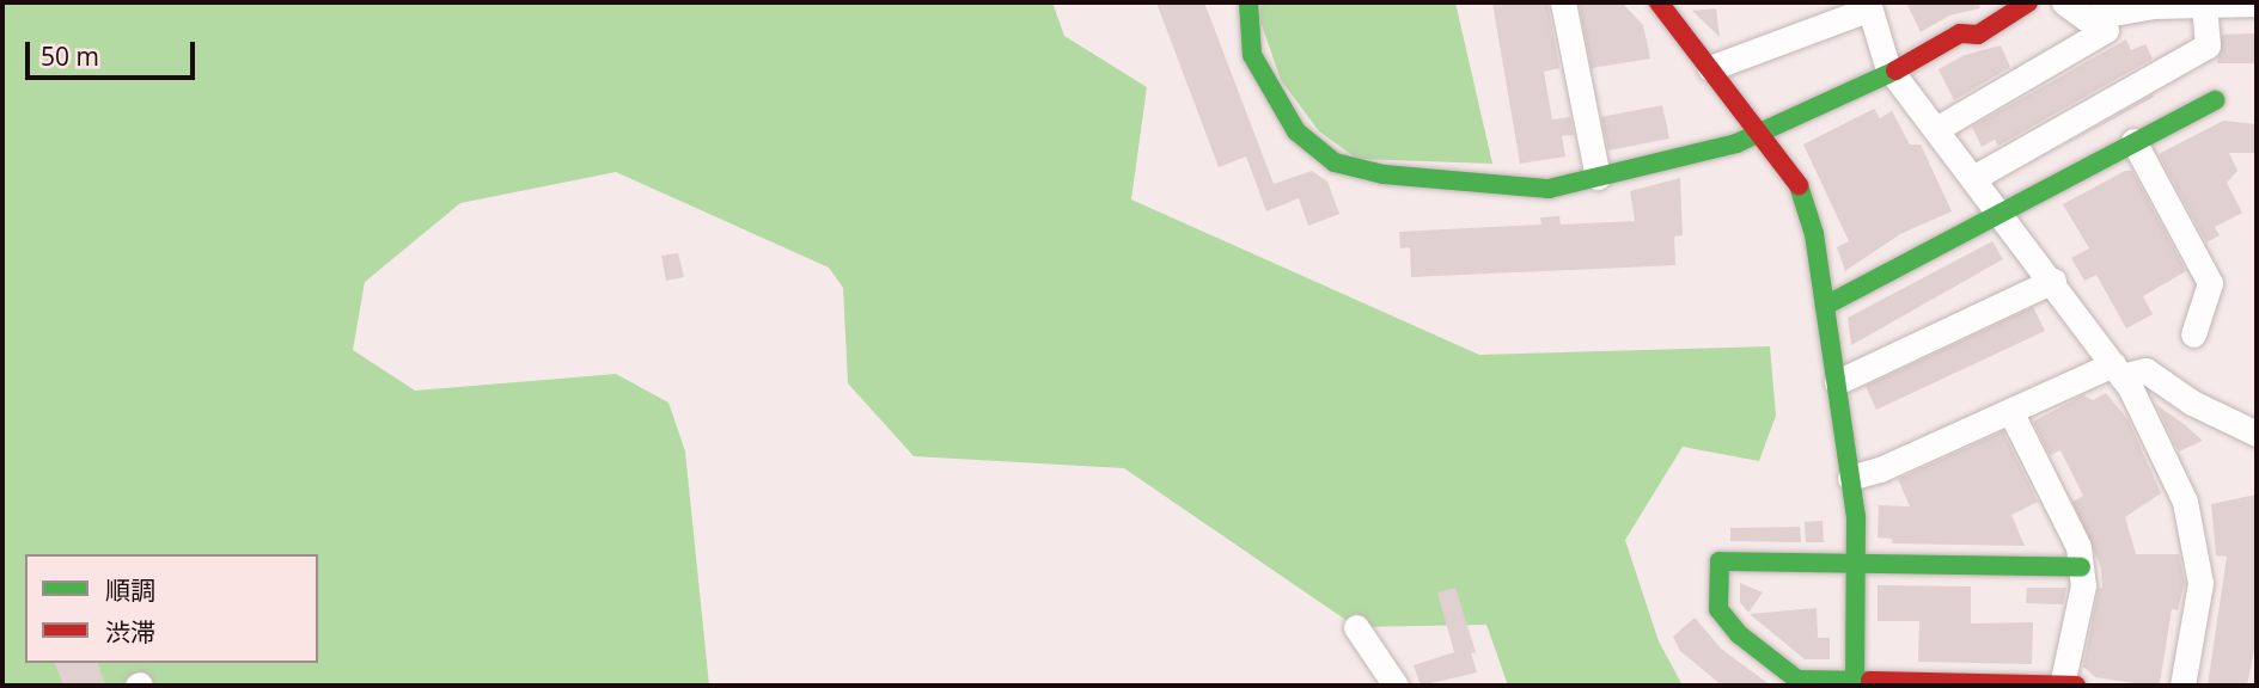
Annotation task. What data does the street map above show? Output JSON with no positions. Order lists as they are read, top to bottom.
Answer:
{
  "legend": ["順調", "渋滞"],
  "scale_bar": "50 m"
}
